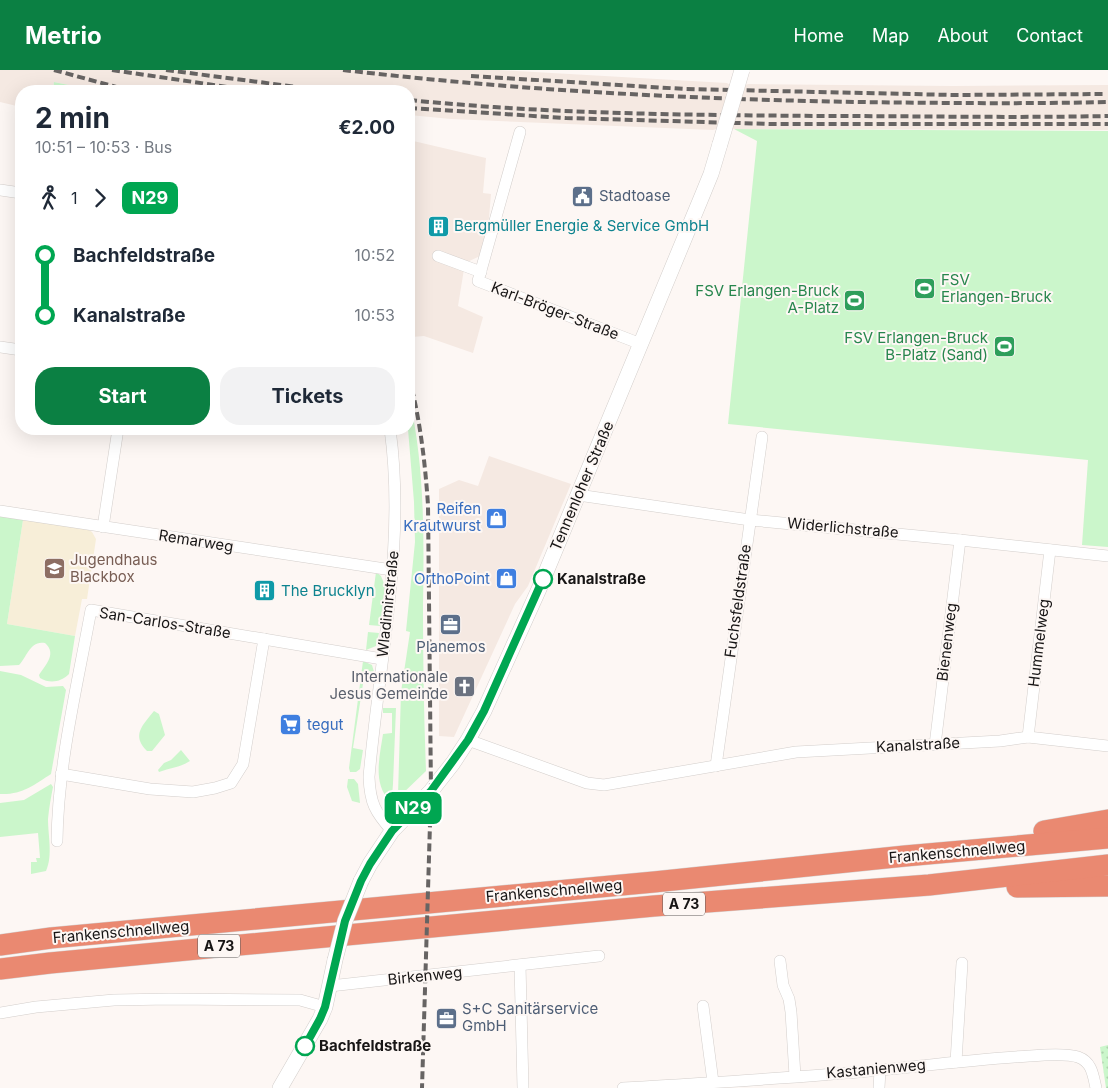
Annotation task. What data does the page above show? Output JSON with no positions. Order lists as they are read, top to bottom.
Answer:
{
  "streets": {
    "highway": ["Frankenschnellweg", "A 73"],
    "street": [
      "Karl-Bröger-Straße",
      "Tennenloher Straße",
      "Widerlichstraße",
      "Remarweg",
      "Fuchsfeldstraße",
      "Wladimirstraße",
      "San-Carlos-Straße",
      "Bienenweg",
      "Hummelweg",
      "Kanalstraße",
      "Birkenweg",
      "Kastanienweg"
    ]
  },
  "crossings": [
    ["Karl-Bröger-Straße", "Tennenloher Straße"],
    ["Tennenloher Straße", "Widerlichstraße"],
    ["Tennenloher Straße", "Wladimirstraße"],
    ["Tennenloher Straße", "Kanalstraße"],
    ["Tennenloher Straße", "Birkenweg"],
    ["Widerlichstraße", "Fuchsfeldstraße"],
    ["Widerlichstraße", "Bienenweg"],
    ["Widerlichstraße", "Hummelweg"],
    ["Remarweg", "Wladimirstraße"],
    ["Fuchsfeldstraße", "Kanalstraße"],
    ["Wladimirstraße", "San-Carlos-Straße"],
    ["Bienenweg", "Kanalstraße"],
    ["Hummelweg", "Kanalstraße"]
  ],
  "places": {
    "public building": ["Stadtoase"],
    "building": ["Bergmüller Energie & Service GmbH", "The Brucklyn"],
    "sports": ["FSV Erlangen-Bruck", "FSV Erlangen-Bruck A-Platz", "FSV Erlangen-Bruck B-Platz (Sand)"],
    "shop": ["Reifen Krautwurst", "OrthoPoint"],
    "school or university": ["Jugendhaus Blackbox"],
    "other": ["Kanalstraße", "Bachfeldstraße"],
    "office": ["Planemos", "S+C Sanitärservice GmbH"],
    "church": ["Internationale Jesus Gemeinde"],
    "supermarket": ["tegut"]
  },
  "lines": ["bus line N29"],
  "page": {
    "header": "Metrio",
    "nav": [
      "Home",
      "Map",
      "About",
      "Contact"
    ],
    "on_map": "N29",
    "heading": ["2 min", "10:51 – 10:53 · Bus", "€2.00"],
    "legs": ["1", "N29"],
    "list": [
      {
        "name": "Bachfeldstraße",
        "value": "10:52"
      },
      {
        "name": "Kanalstraße",
        "value": "10:53"
      }
    ],
    "buttons": ["Start", "Tickets"]
  }
}
